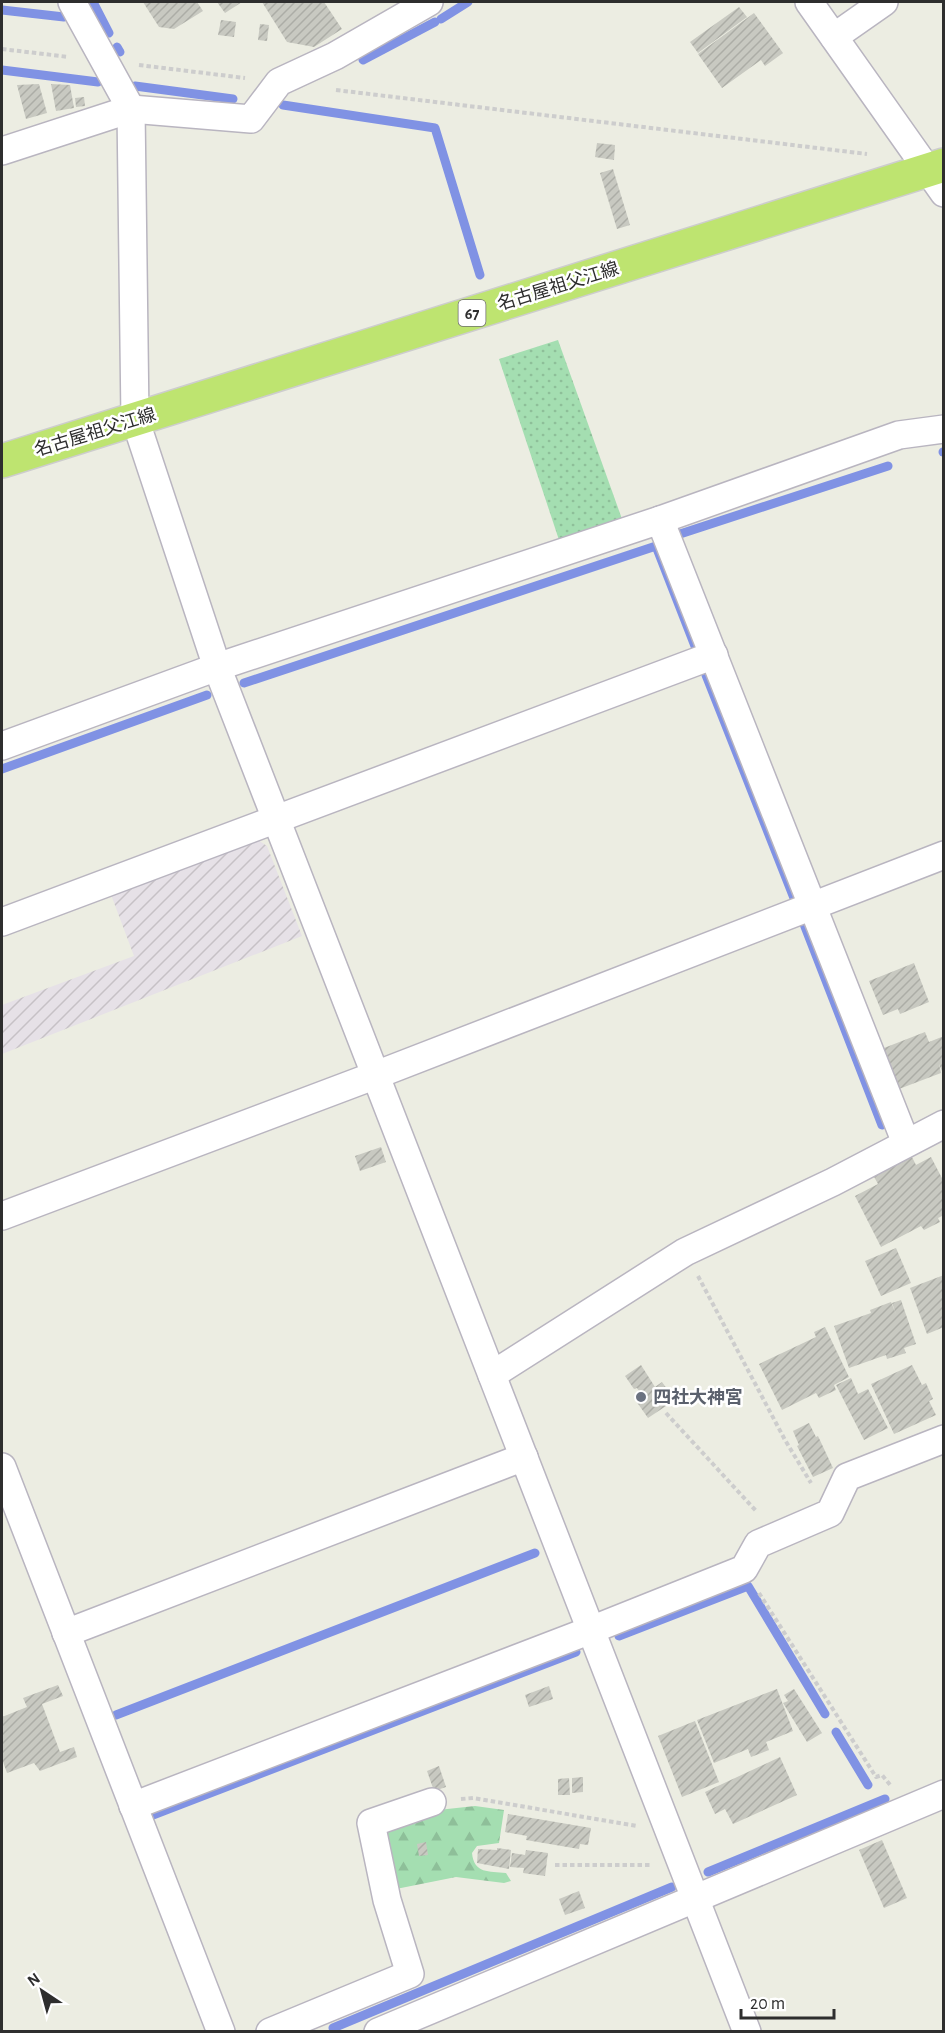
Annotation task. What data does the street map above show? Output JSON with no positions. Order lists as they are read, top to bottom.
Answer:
{
  "streets": {
    "main road": ["名古屋祖父江線", "67"]
  },
  "places": ["四社大神宮"],
  "scale_bar": "20 m",
  "north": "top left"
}
